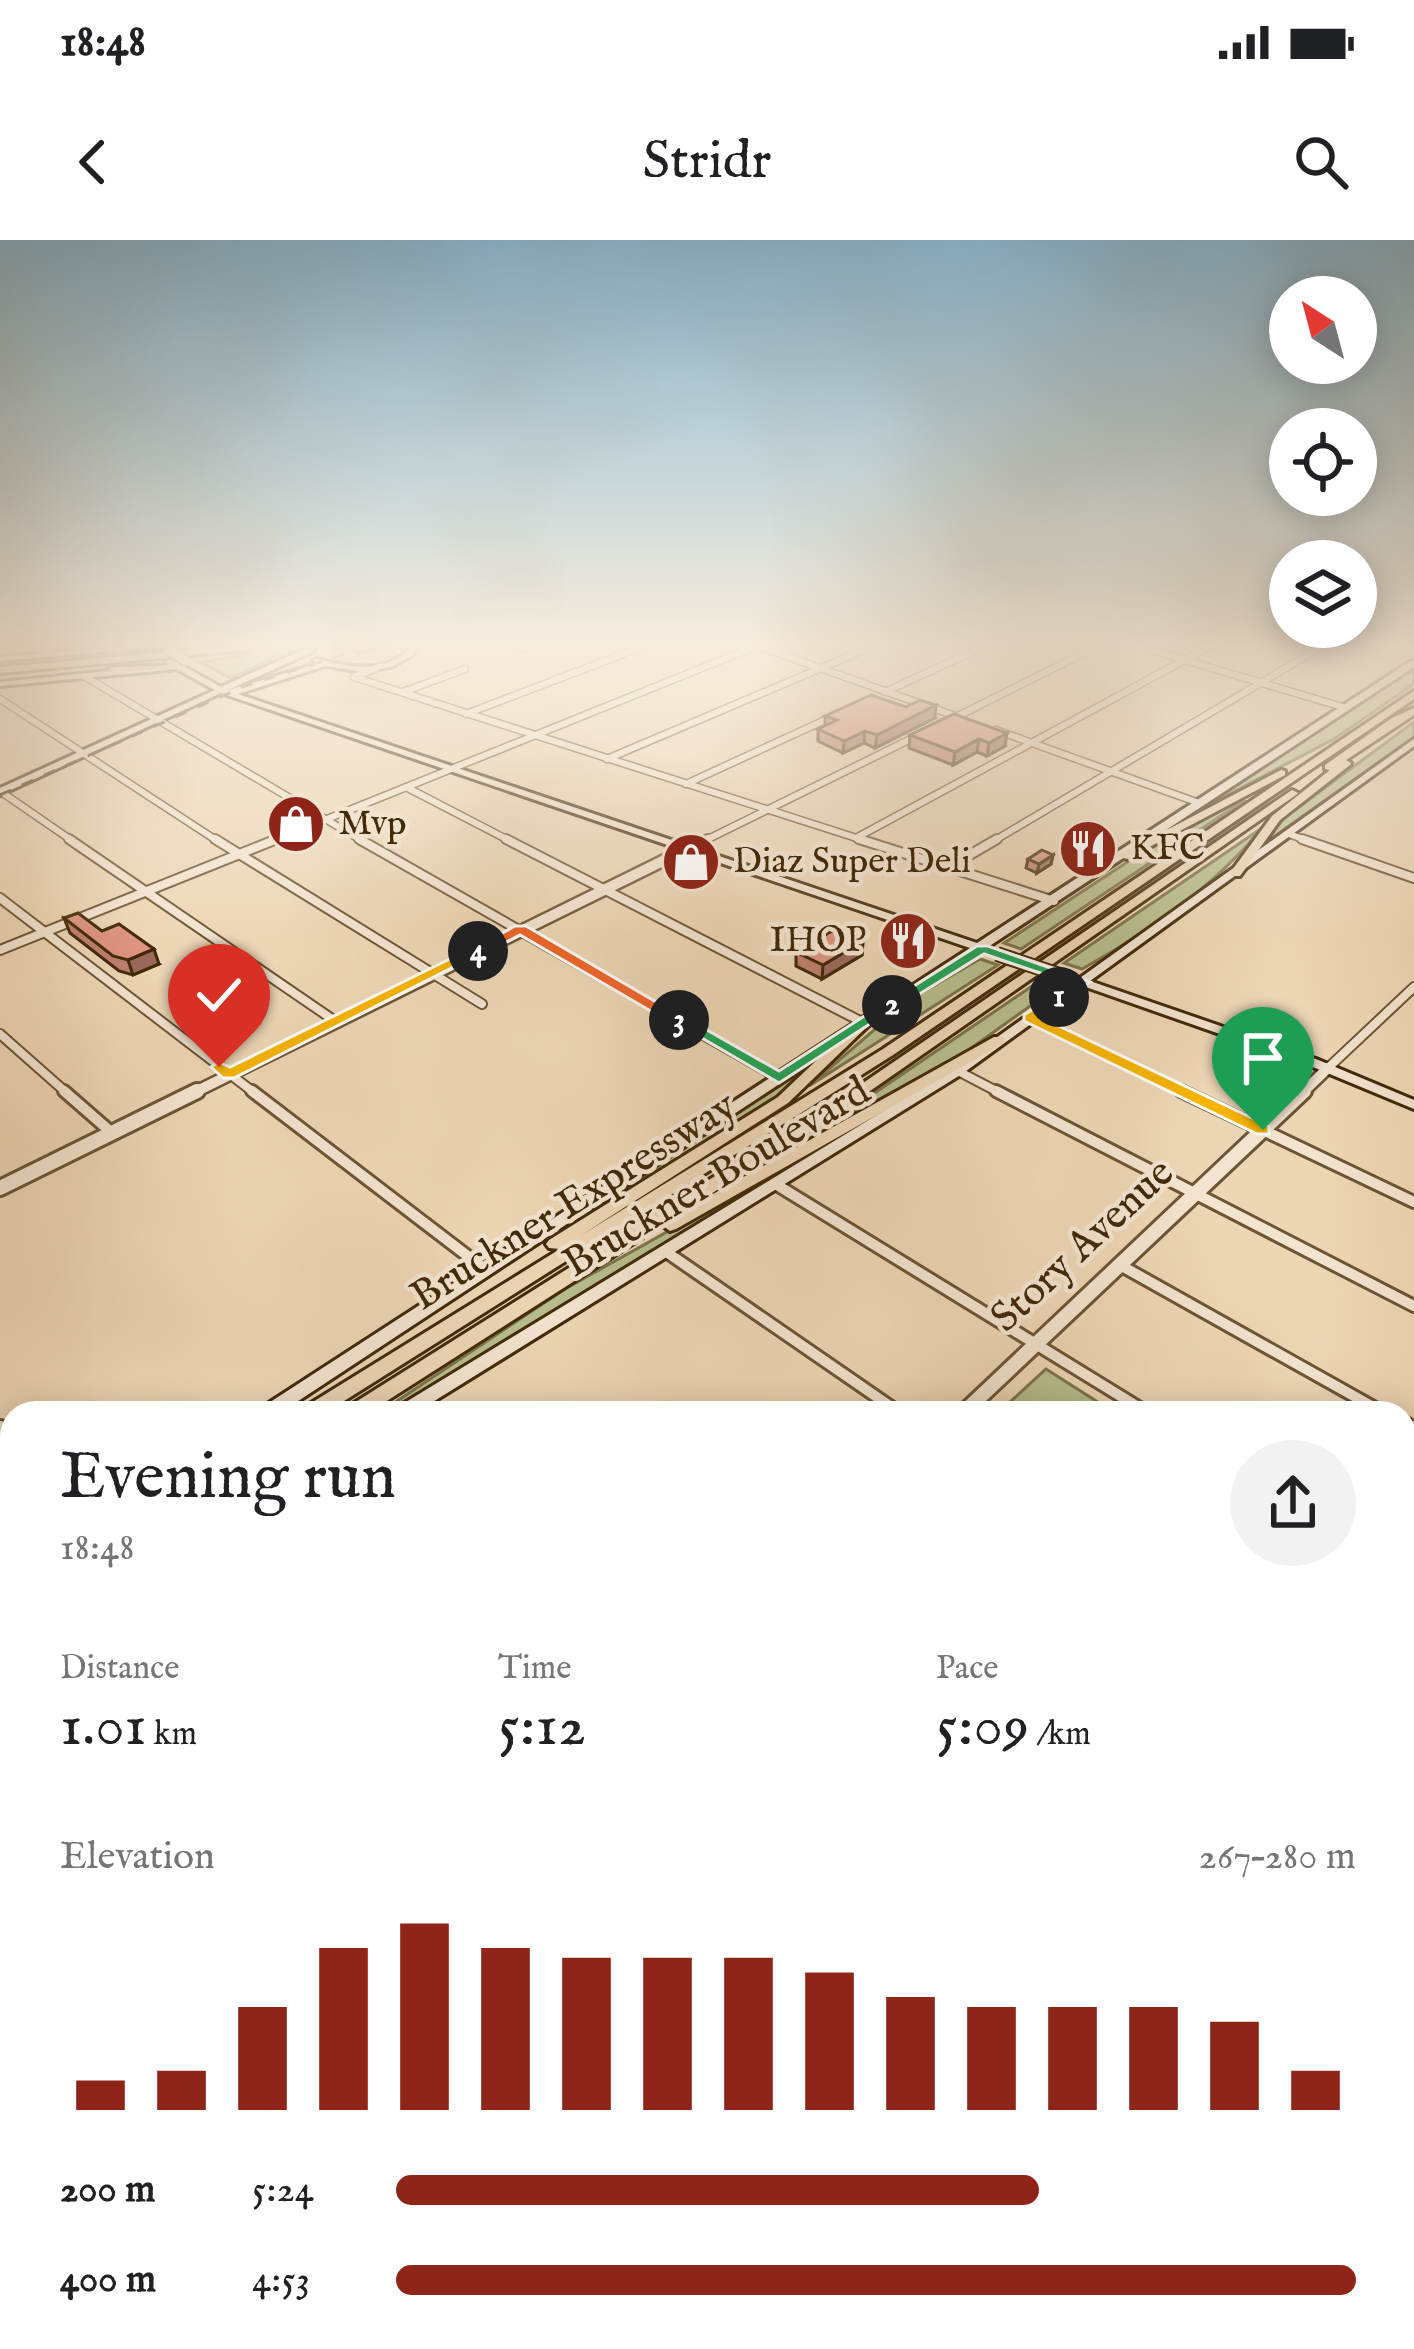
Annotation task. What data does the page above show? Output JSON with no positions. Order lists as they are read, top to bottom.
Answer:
{
  "streets": {
    "highway": ["Bruckner Expressway"],
    "main road": ["Bruckner Boulevard"],
    "street": ["Story Avenue"]
  },
  "places": {
    "shop": ["Mvp", "Diaz Super Deli"],
    "restaurant": ["KFC", "IHOP"]
  },
  "north": "top left",
  "page": {
    "status": "18:48",
    "header": "Stridr",
    "pins": [
      "4",
      "1",
      "2",
      "3"
    ],
    "heading": ["Evening run", "18:48"],
    "stats": [
      ["Distance", "1.01 km"],
      ["Time", "5:12"],
      ["Pace", "5:09 /km"]
    ],
    "chart": ["Elevation", "267–280 m"],
    "list": [
      {
        "name": "200 m",
        "note": "5:24"
      },
      {
        "name": "400 m",
        "note": "4:53"
      }
    ]
  }
}
